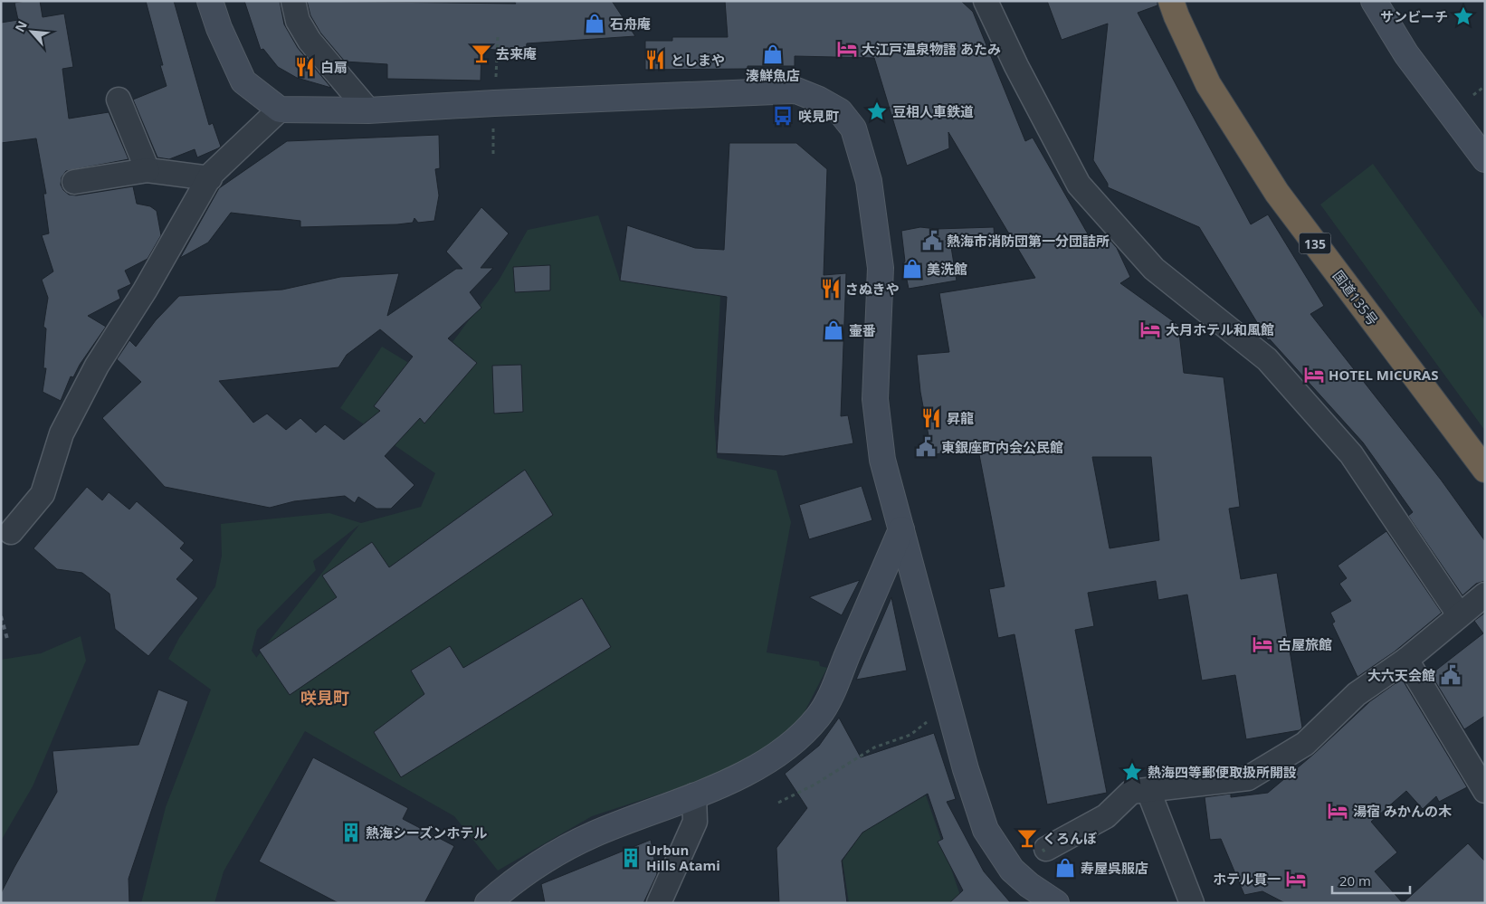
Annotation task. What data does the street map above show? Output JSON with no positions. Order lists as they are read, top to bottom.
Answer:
{
  "streets": {
    "highway": ["135", "国道135号"]
  },
  "districts": ["咲見町"],
  "places": {
    "place": ["サンビーチ", "豆相人車鉄道", "熱海四等郵便取扱所開設"],
    "shop": [
      "石舟庵",
      "湊鮮魚店",
      "美洗館",
      "壷番",
      "寿屋呉服店"
    ],
    "hotel": [
      "大江戸温泉物語 あたみ",
      "大月ホテル和風館",
      "HOTEL MICURAS",
      "古屋旅館",
      "湯宿 みかんの木",
      "ホテル貫一"
    ],
    "bar": ["去来庵", "くろんぼ"],
    "restaurant": [
      "としまや",
      "白扇",
      "さぬきや",
      "昇龍"
    ],
    "bus stop": ["咲見町"],
    "public building": ["熱海市消防団第一分団詰所", "東銀座町内会公民館", "大六天会館"],
    "building": ["熱海シーズンホテル", "Urbun Hills Atami"]
  },
  "scale_bar": "20 m",
  "north": "top left"
}
